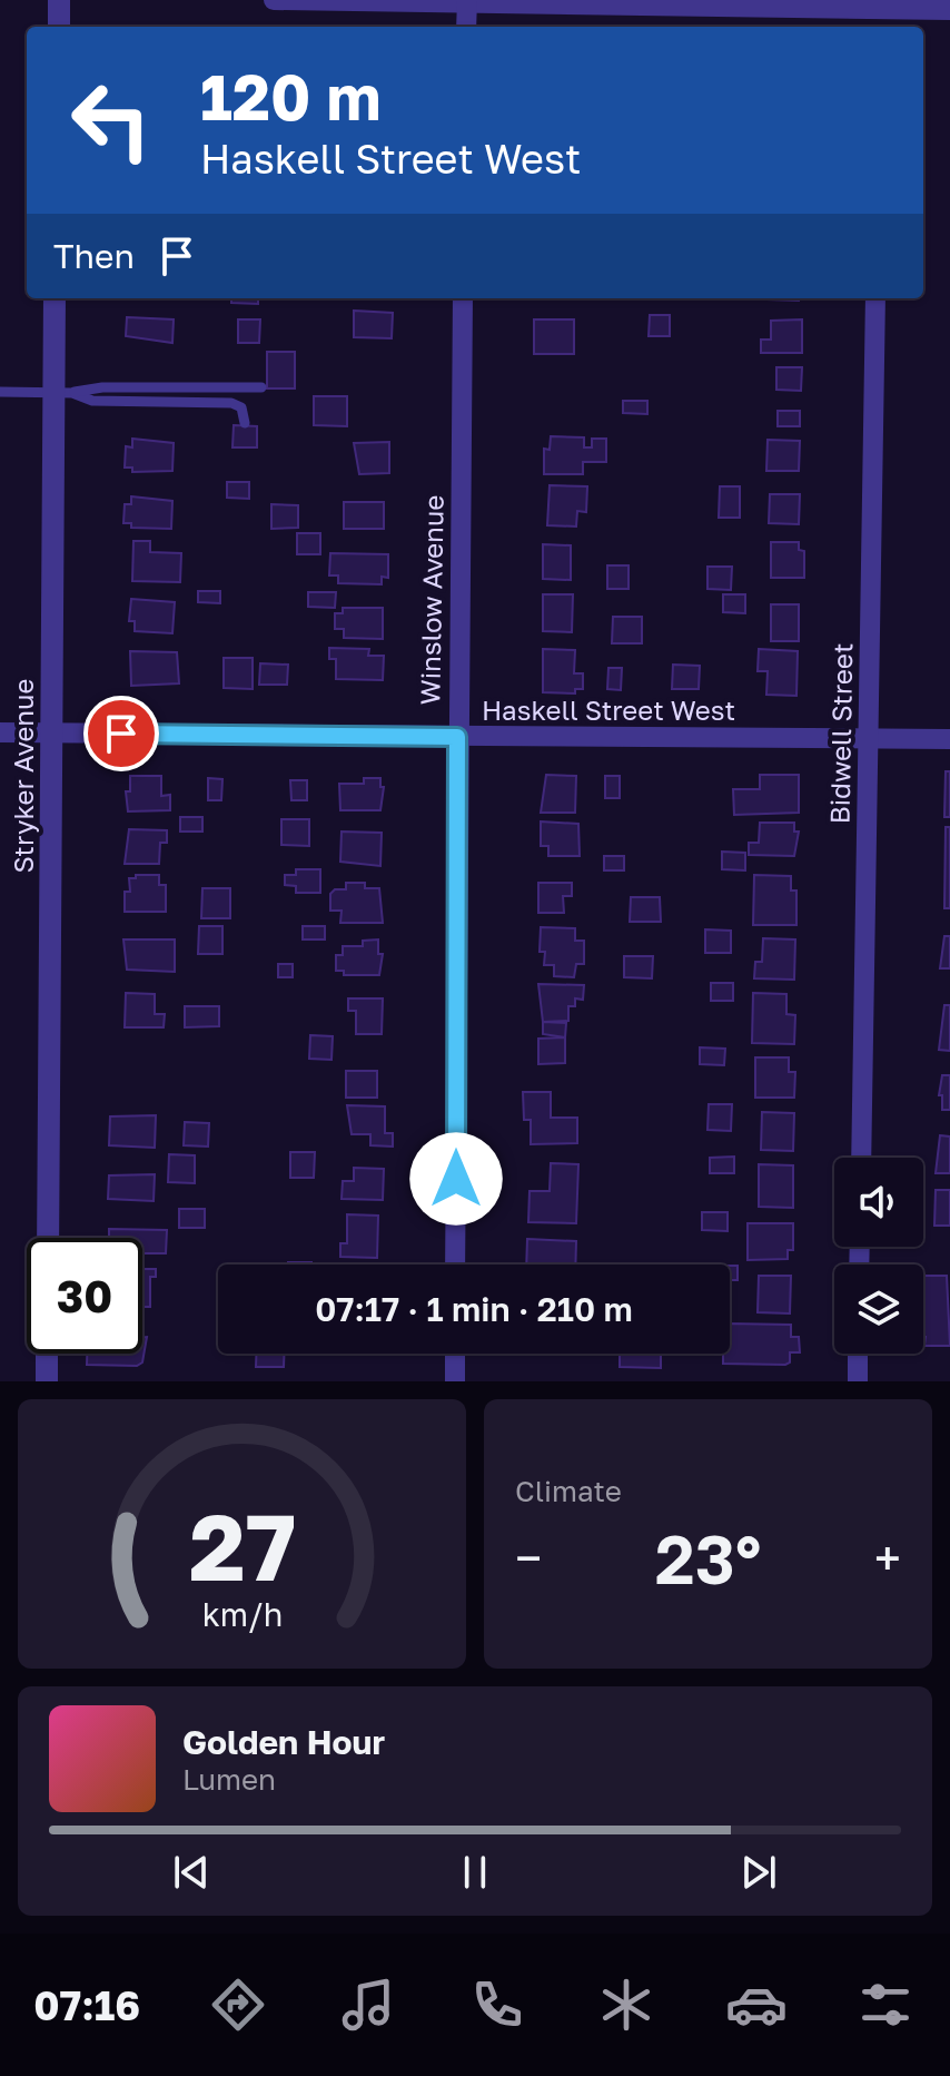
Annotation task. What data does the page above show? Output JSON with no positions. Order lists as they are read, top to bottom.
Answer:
{
  "streets": {
    "street": [
      "Winslow Avenue",
      "Haskell Street West",
      "Bidwell Street",
      "Stryker Avenue"
    ]
  },
  "crossings": [
    ["Winslow Avenue", "Haskell Street West"],
    ["Haskell Street West", "Bidwell Street"],
    ["Haskell Street West", "Stryker Avenue"]
  ],
  "page": {
    "turn": ["120 m", "Haskell Street West"],
    "then": "Then",
    "limit": "30",
    "trip": "07:17 · 1 min · 210 m",
    "tile": "Climate",
    "heat": ["−", "23°", "+"],
    "song": ["Golden Hour", "Lumen"],
    "tabs": "07:16",
    "gauge": ["27", "km/h"]
  }
}
